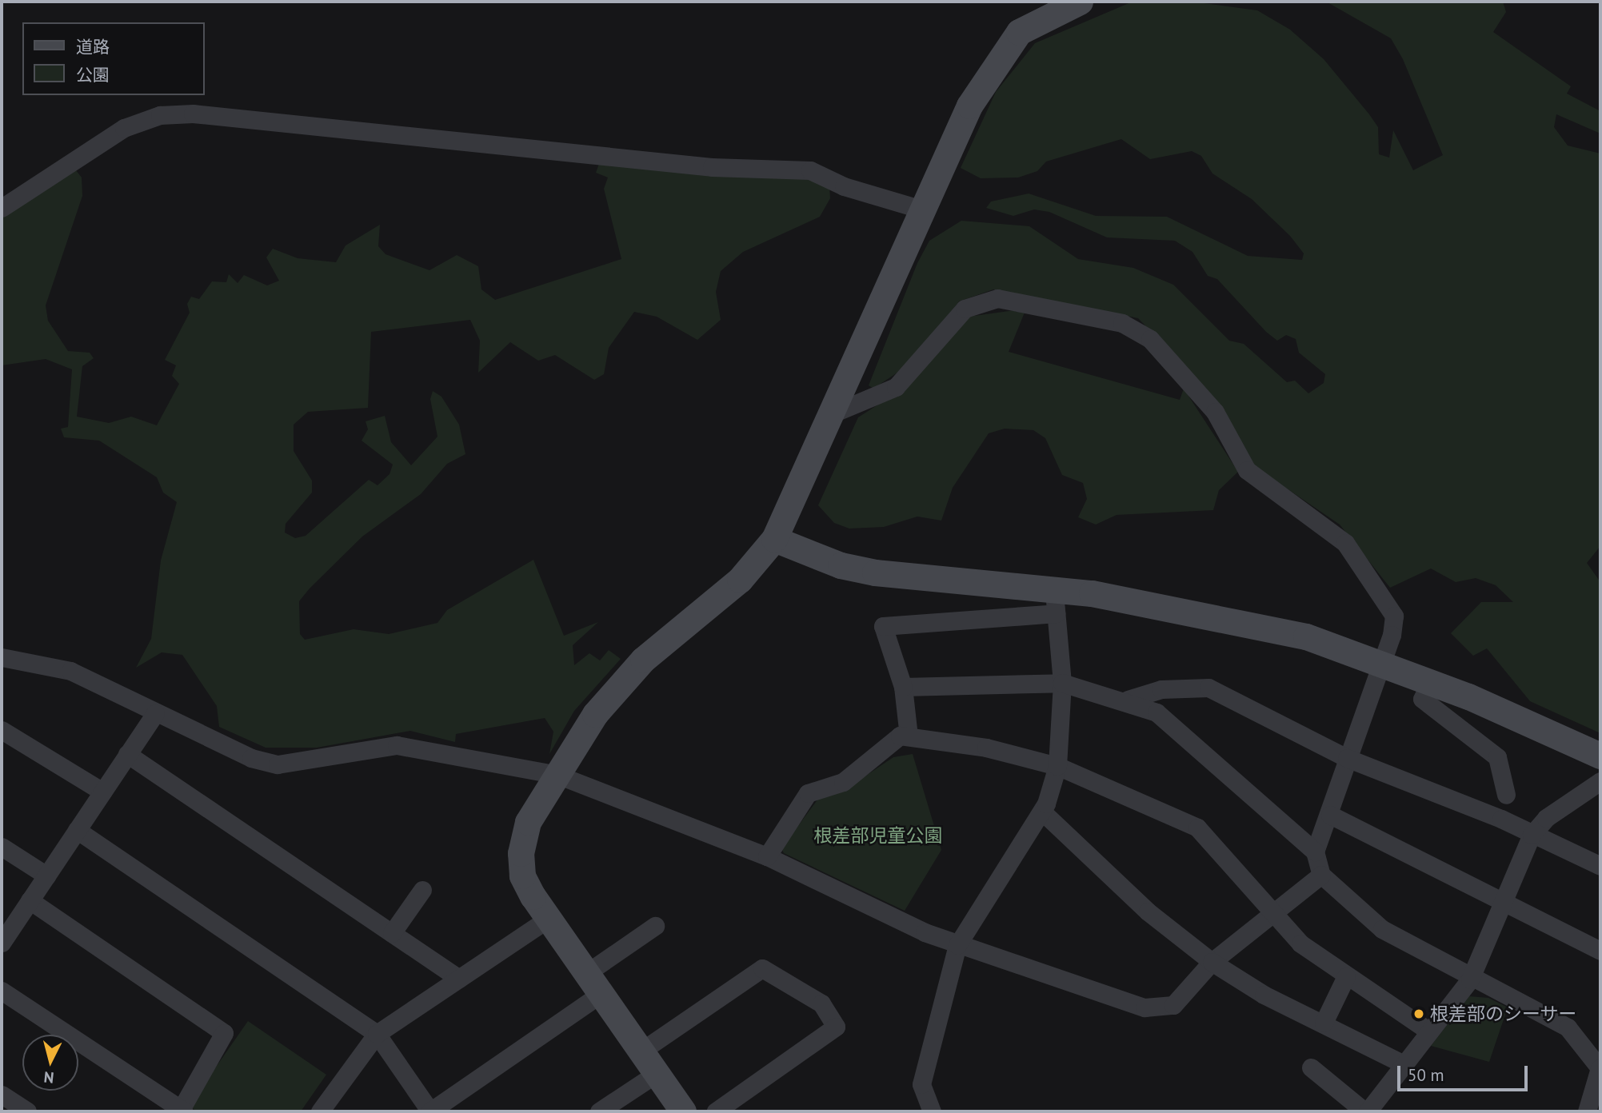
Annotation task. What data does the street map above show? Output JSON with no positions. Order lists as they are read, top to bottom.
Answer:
{
  "parks": ["根差部児童公園"],
  "places": ["根差部のシーサー"],
  "legend": ["道路", "公園"],
  "scale_bar": "50 m",
  "north": "bottom"
}
